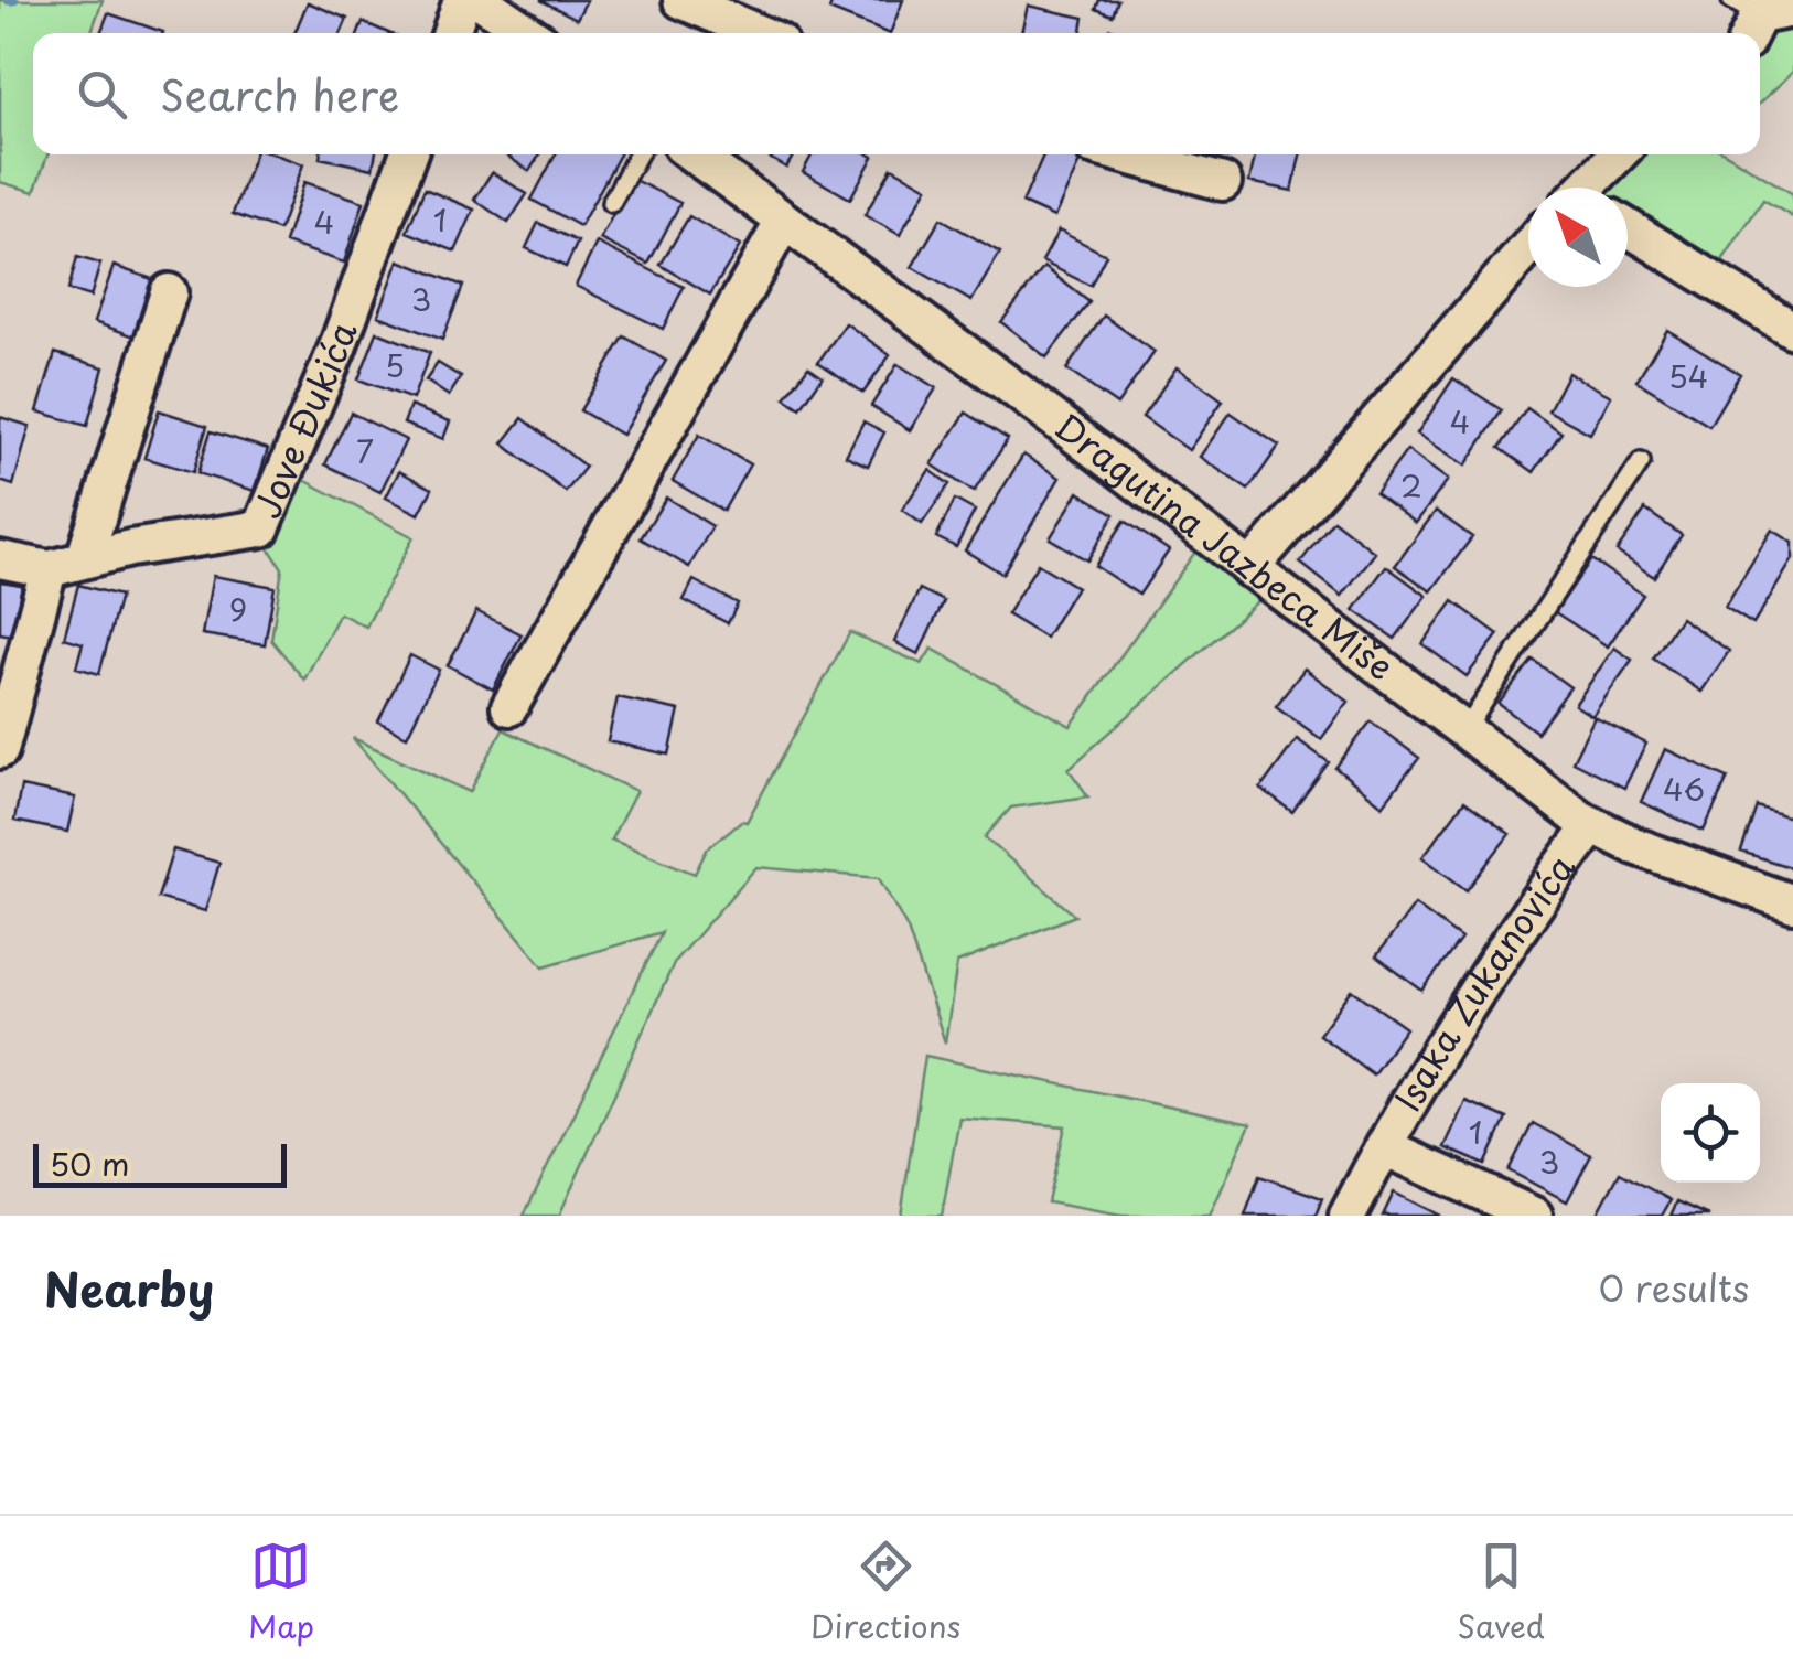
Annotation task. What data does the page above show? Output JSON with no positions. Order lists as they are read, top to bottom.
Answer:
{
  "streets": {
    "street": ["Jove Đukića", "Dragutina Jazbeca Miše", "Isaka Zukanovića"]
  },
  "crossings": [
    ["Dragutina Jazbeca Miše", "Isaka Zukanovića"]
  ],
  "house_numbers": [
    "1",
    "4",
    "3",
    "5",
    "54",
    "4",
    "7",
    "2",
    "9",
    "46",
    "1",
    "3"
  ],
  "scale_bar": "50 m",
  "north": "top left",
  "page": {
    "search": "Search here",
    "scale": "50 m",
    "heading": ["Nearby", "0 results"],
    "nav": ["Map", "Directions", "Saved"]
  }
}
